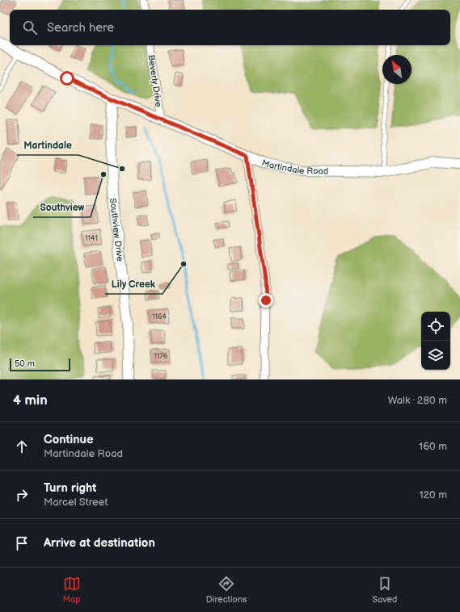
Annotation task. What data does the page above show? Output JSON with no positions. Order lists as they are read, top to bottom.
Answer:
{
  "streets": {
    "street": ["Beverly Drive", "Martindale Road", "Southview Drive"]
  },
  "crossings": [
    ["Beverly Drive", "Martindale Road"],
    ["Martindale Road", "Southview Drive"]
  ],
  "places": ["Martindale", "Southview", "Lily Creek"],
  "house_numbers": ["1141", "1164", "1176"],
  "scale_bar": "50 m",
  "north": "top left",
  "page": {
    "search": "Search here",
    "scale": "50 m",
    "heading": ["4 min", "Walk · 280 m"],
    "list": [
      ["Continue", "Martindale Road", "160 m"],
      ["Turn right", "Marcel Street", "120 m"],
      "Arrive at destination"
    ],
    "nav": ["Map", "Directions", "Saved"]
  }
}
